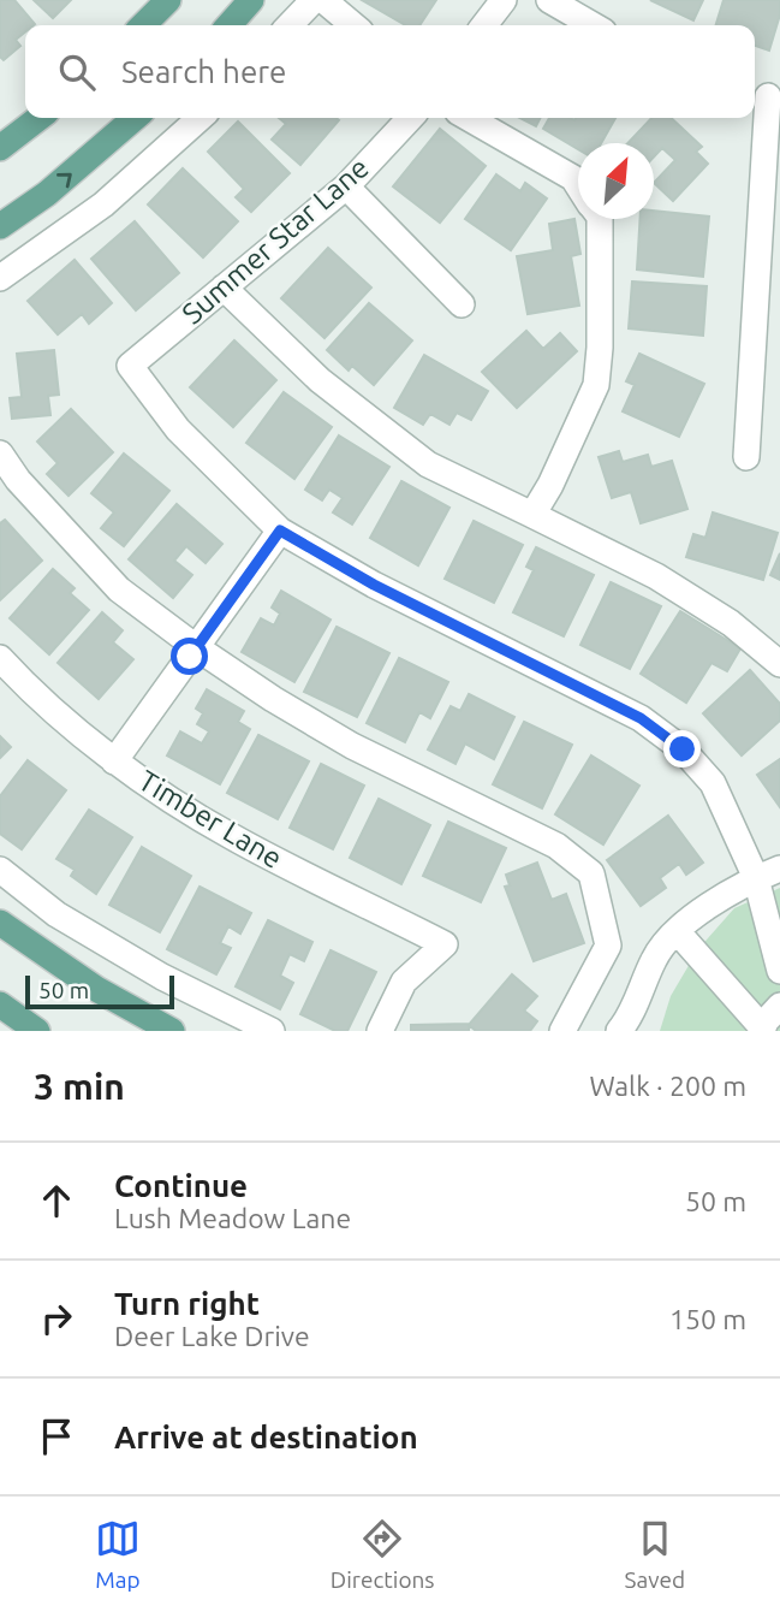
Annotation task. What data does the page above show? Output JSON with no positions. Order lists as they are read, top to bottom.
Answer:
{
  "streets": {
    "street": ["Summer Star Lane", "Timber Lane"]
  },
  "scale_bar": "50 m",
  "north": "top right",
  "page": {
    "search": "Search here",
    "scale": "50 m",
    "heading": ["3 min", "Walk · 200 m"],
    "list": [
      ["Continue", "Lush Meadow Lane", "50 m"],
      ["Turn right", "Deer Lake Drive", "150 m"],
      "Arrive at destination"
    ],
    "nav": ["Map", "Directions", "Saved"]
  }
}
